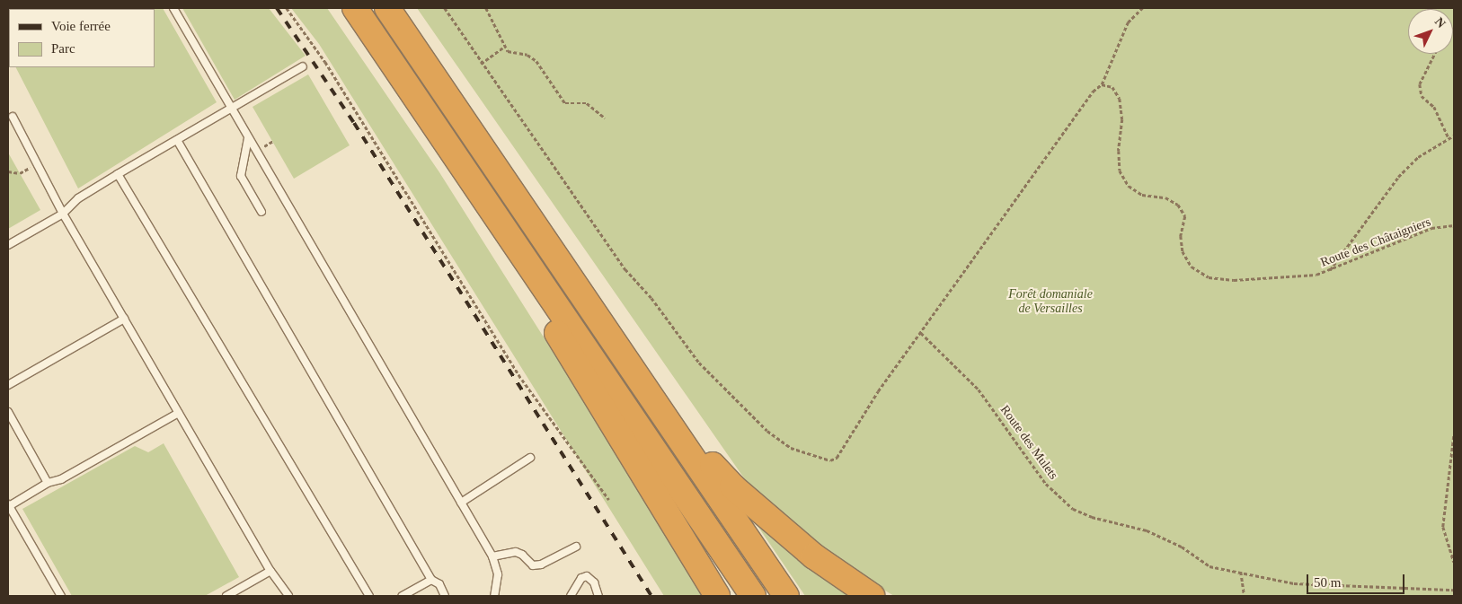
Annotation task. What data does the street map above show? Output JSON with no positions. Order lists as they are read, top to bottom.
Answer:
{
  "streets": {
    "path": ["Route des Châtaigniers", "Route des Mulets"]
  },
  "parks": ["Forêt domaniale de Versailles"],
  "legend": ["Voie ferrée", "Parc"],
  "scale_bar": "50 m",
  "north": "top right"
}
